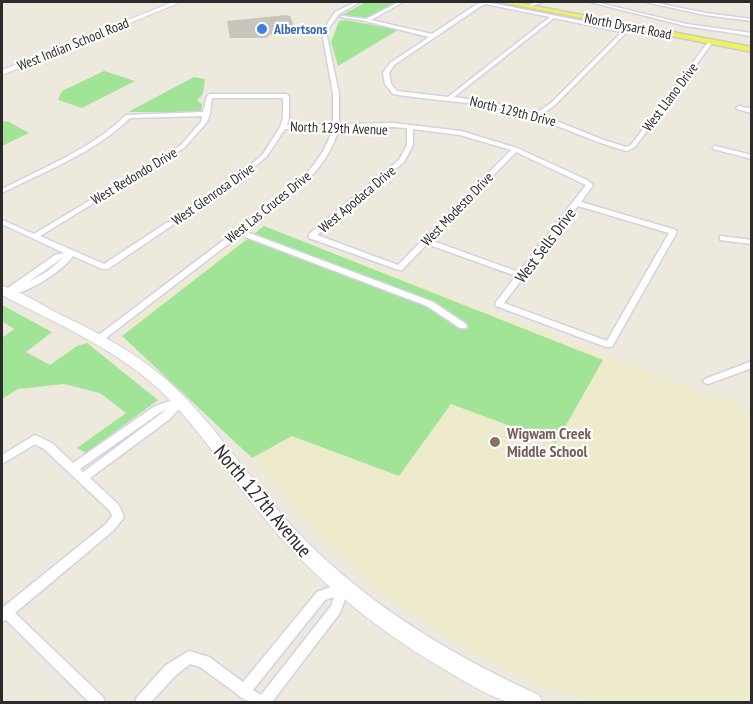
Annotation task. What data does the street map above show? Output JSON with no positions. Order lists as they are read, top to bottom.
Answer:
{
  "streets": {
    "main road": ["North Dysart Road"],
    "street": [
      "West Indian School Road",
      "West Llano Drive",
      "North 129th Drive",
      "North 129th Avenue",
      "West Redondo Drive",
      "West Glenrosa Drive",
      "West Apodaca Drive",
      "West Las Cruces Drive",
      "West Modesto Drive",
      "West Sells Drive",
      "North 127th Avenue"
    ]
  },
  "crossings": [
    ["North Dysart Road", "West Llano Drive"],
    ["West Llano Drive", "North 129th Drive"],
    ["North 129th Avenue", "West Redondo Drive"],
    ["North 129th Avenue", "West Glenrosa Drive"],
    ["North 129th Avenue", "West Apodaca Drive"],
    ["North 129th Avenue", "West Las Cruces Drive"],
    ["North 129th Avenue", "West Modesto Drive"],
    ["North 129th Avenue", "West Sells Drive"],
    ["West Apodaca Drive", "West Modesto Drive"],
    ["West Las Cruces Drive", "North 127th Avenue"]
  ],
  "places": ["Albertsons", "Wigwam Creek Middle School"]
}
